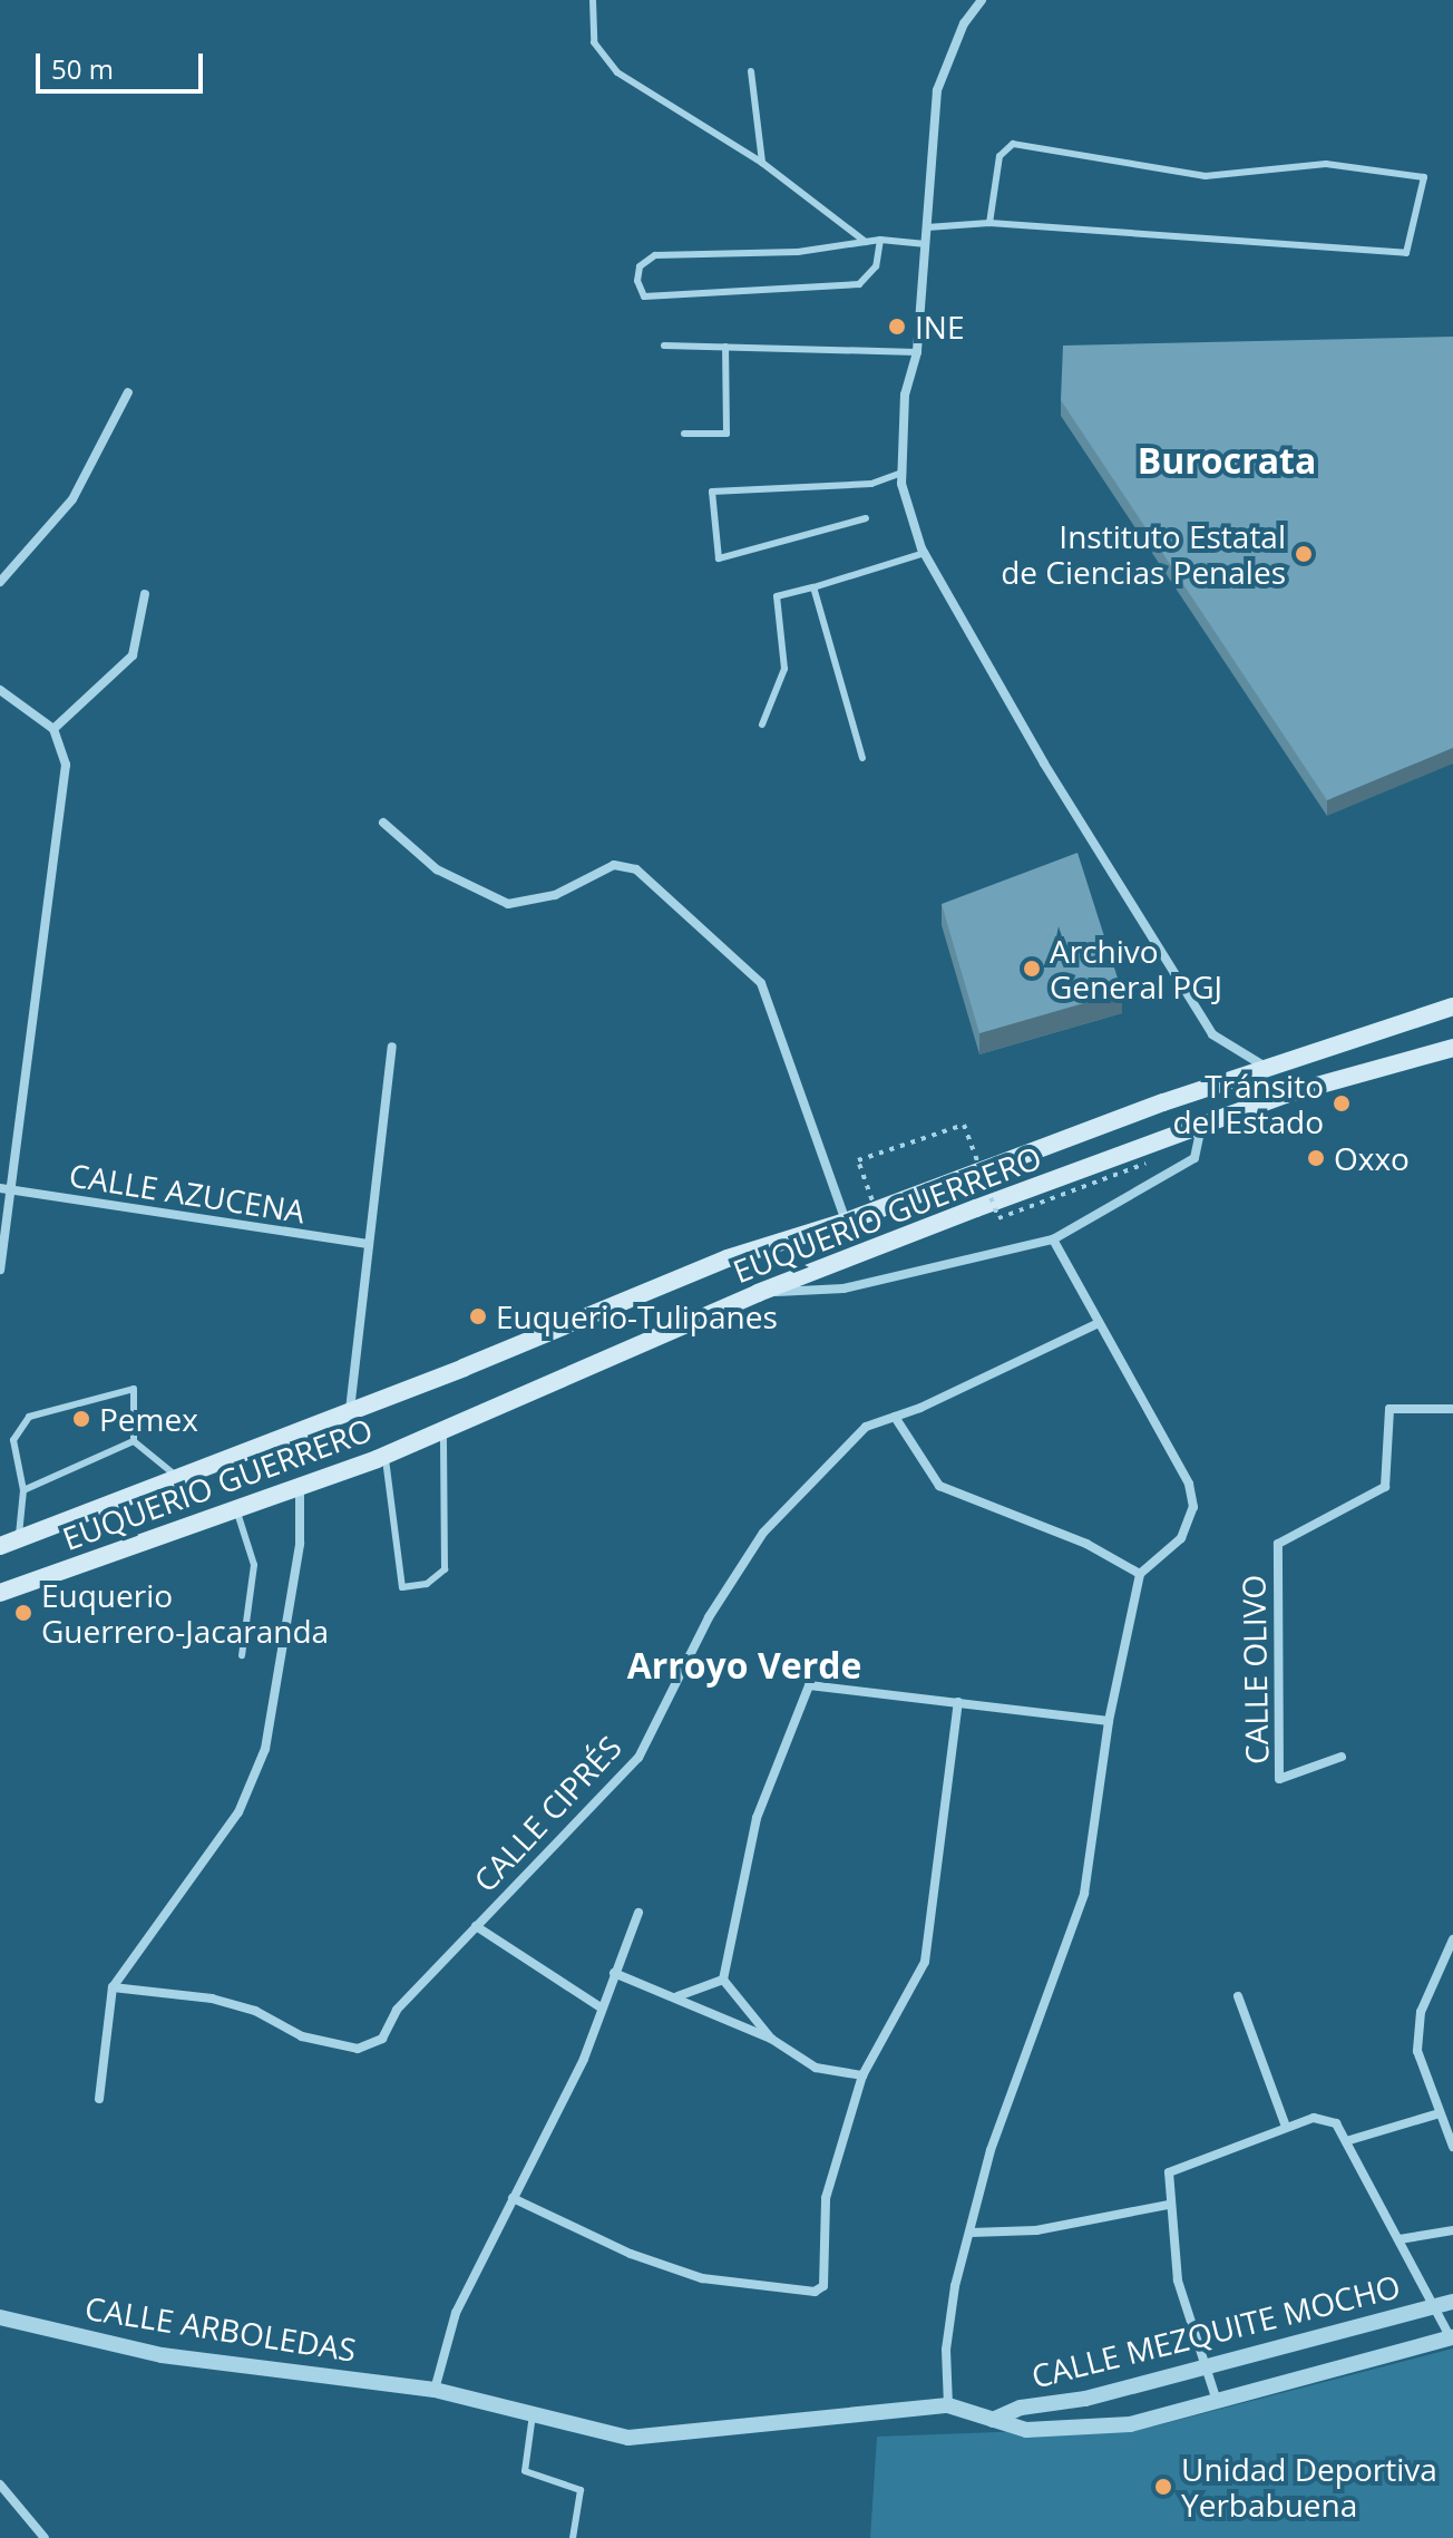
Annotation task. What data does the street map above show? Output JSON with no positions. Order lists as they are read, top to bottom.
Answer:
{
  "streets": {
    "main road": ["EUQUERIO GUERRERO"],
    "street": [
      "CALLE AZUCENA",
      "CALLE OLIVO",
      "CALLE CIPRÉS",
      "CALLE ARBOLEDAS",
      "CALLE MEZQUITE MOCHO"
    ]
  },
  "crossings": [
    ["CALLE ARBOLEDAS", "CALLE MEZQUITE MOCHO"]
  ],
  "districts": ["Burocrata", "Arroyo Verde"],
  "places": [
    "INE",
    "Instituto Estatal de Ciencias Penales",
    "Archivo General PGJ",
    "Tránsito del Estado",
    "Oxxo",
    "Euquerio-Tulipanes",
    "Pemex",
    "Euquerio Guerrero-Jacaranda",
    "Unidad Deportiva Yerbabuena"
  ],
  "scale_bar": "50 m"
}
